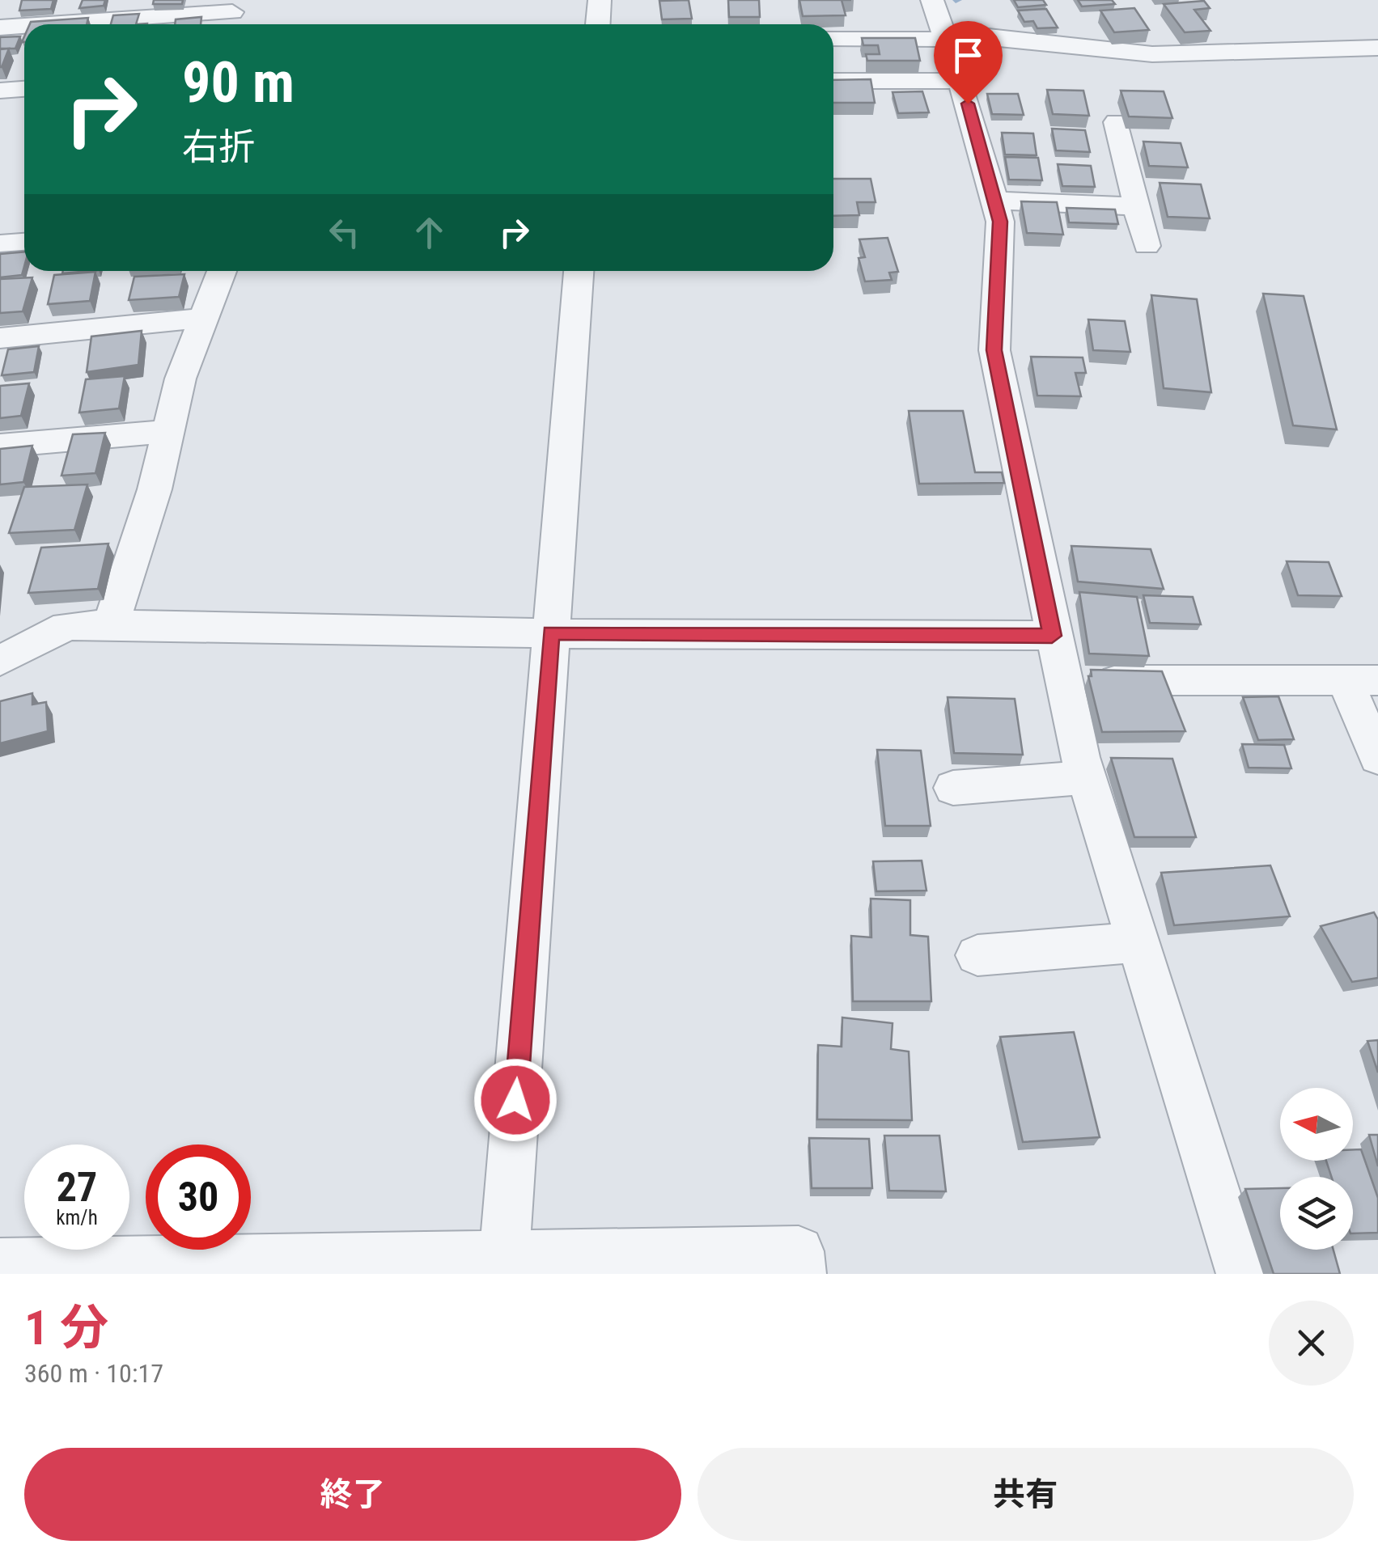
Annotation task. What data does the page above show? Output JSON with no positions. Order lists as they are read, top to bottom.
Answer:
{
  "north": "left",
  "page": {
    "turn": ["90 m", "右折"],
    "speed": "27 km/h",
    "limit": "30",
    "heading": ["1 分", "360 m · 10:17"],
    "buttons": ["終了", "共有"]
  }
}
